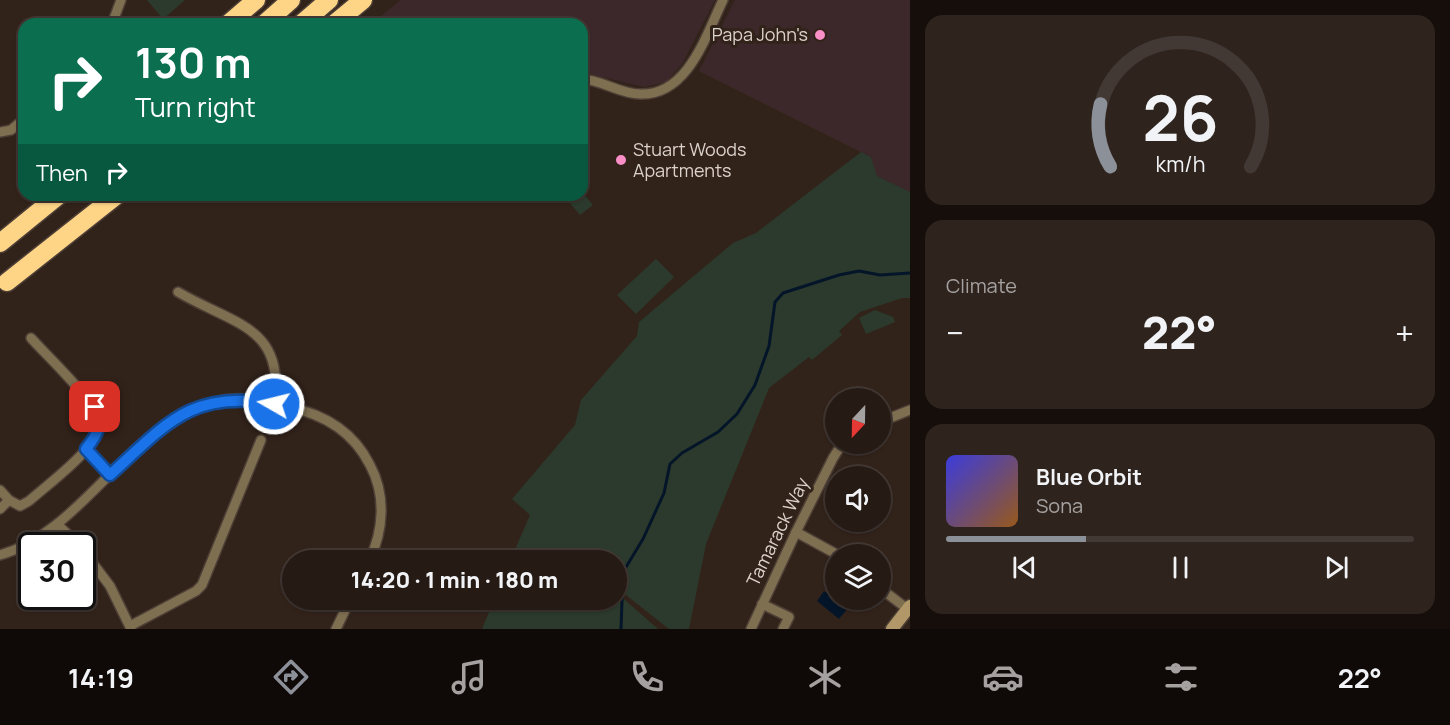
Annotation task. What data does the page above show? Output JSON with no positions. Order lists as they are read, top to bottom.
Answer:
{
  "streets": {
    "street": ["Tamarack Way"]
  },
  "places": ["Papa John's", "Stuart Woods Apartments"],
  "north": "bottom",
  "page": {
    "turn": ["130 m", "Turn right"],
    "then": "Then",
    "tile": "Climate",
    "heat": ["−", "22°", "+"],
    "song": ["Blue Orbit", "Sona"],
    "limit": "30",
    "trip": "14:20 · 1 min · 180 m",
    "tabs": ["14:19", "22°"],
    "gauge": ["26", "km/h"]
  }
}
